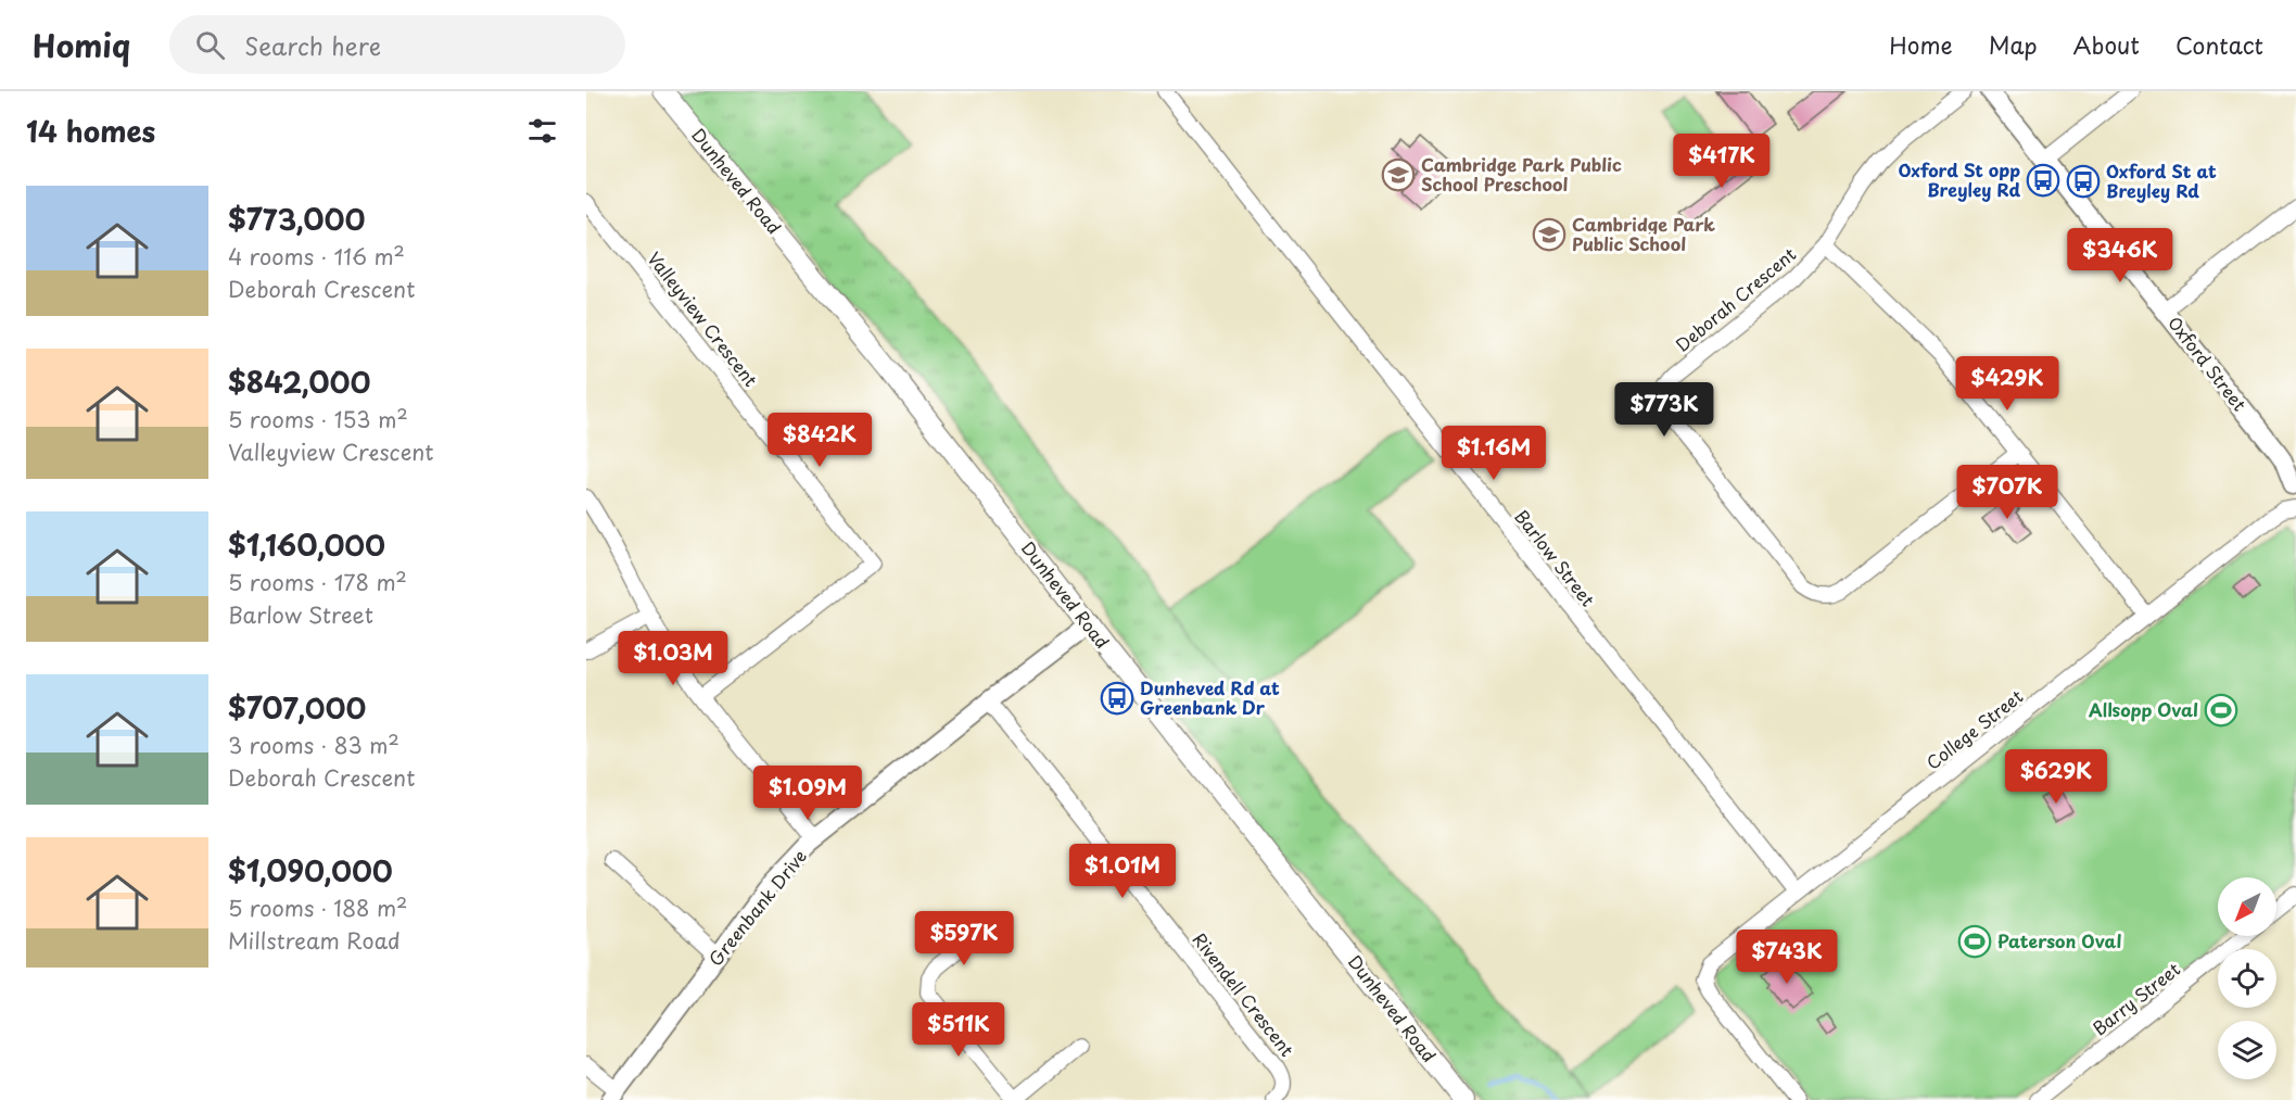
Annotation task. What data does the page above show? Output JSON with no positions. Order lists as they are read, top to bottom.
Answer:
{
  "streets": {
    "main road": ["Dunheved Road"],
    "street": [
      "Deborah Crescent",
      "Valleyview Crescent",
      "Oxford Street",
      "Barlow Street",
      "College Street",
      "Greenbank Drive",
      "Rivendell Crescent",
      "Barry Street"
    ]
  },
  "crossings": [
    ["Dunheved Road", "Greenbank Drive"],
    ["Oxford Street", "College Street"],
    ["Barlow Street", "College Street"],
    ["Greenbank Drive", "Rivendell Crescent"]
  ],
  "places": {
    "school or university": ["Cambridge Park Public School Preschool", "Cambridge Park Public School"],
    "bus stop": ["Oxford St opp Breyley Rd", "Oxford St at Breyley Rd", "Dunheved Rd at Greenbank Dr"],
    "sports": ["Allsopp Oval", "Paterson Oval"]
  },
  "north": "bottom left",
  "page": {
    "header": "Homiq",
    "search": "Search here",
    "nav": [
      "Home",
      "Map",
      "About",
      "Contact"
    ],
    "heading": "14 homes",
    "price": [
      "$417K",
      "$346K",
      "$429K",
      "$773K",
      "$842K",
      "$1.16M",
      "$707K",
      "$1.03M",
      "$629K",
      "$1.09M",
      "$1.01M",
      "$597K",
      "$743K",
      "$511K"
    ],
    "list": [
      {
        "name": "$773,000",
        "note": "4 rooms · 116 m² · Deborah Crescent"
      },
      {
        "name": "$842,000",
        "note": "5 rooms · 153 m² · Valleyview Crescent"
      },
      {
        "name": "$1,160,000",
        "note": "5 rooms · 178 m² · Barlow Street"
      },
      {
        "name": "$707,000",
        "note": "3 rooms · 83 m² · Deborah Crescent"
      },
      {
        "name": "$1,090,000",
        "note": "5 rooms · 188 m² · Millstream Road"
      }
    ]
  }
}
